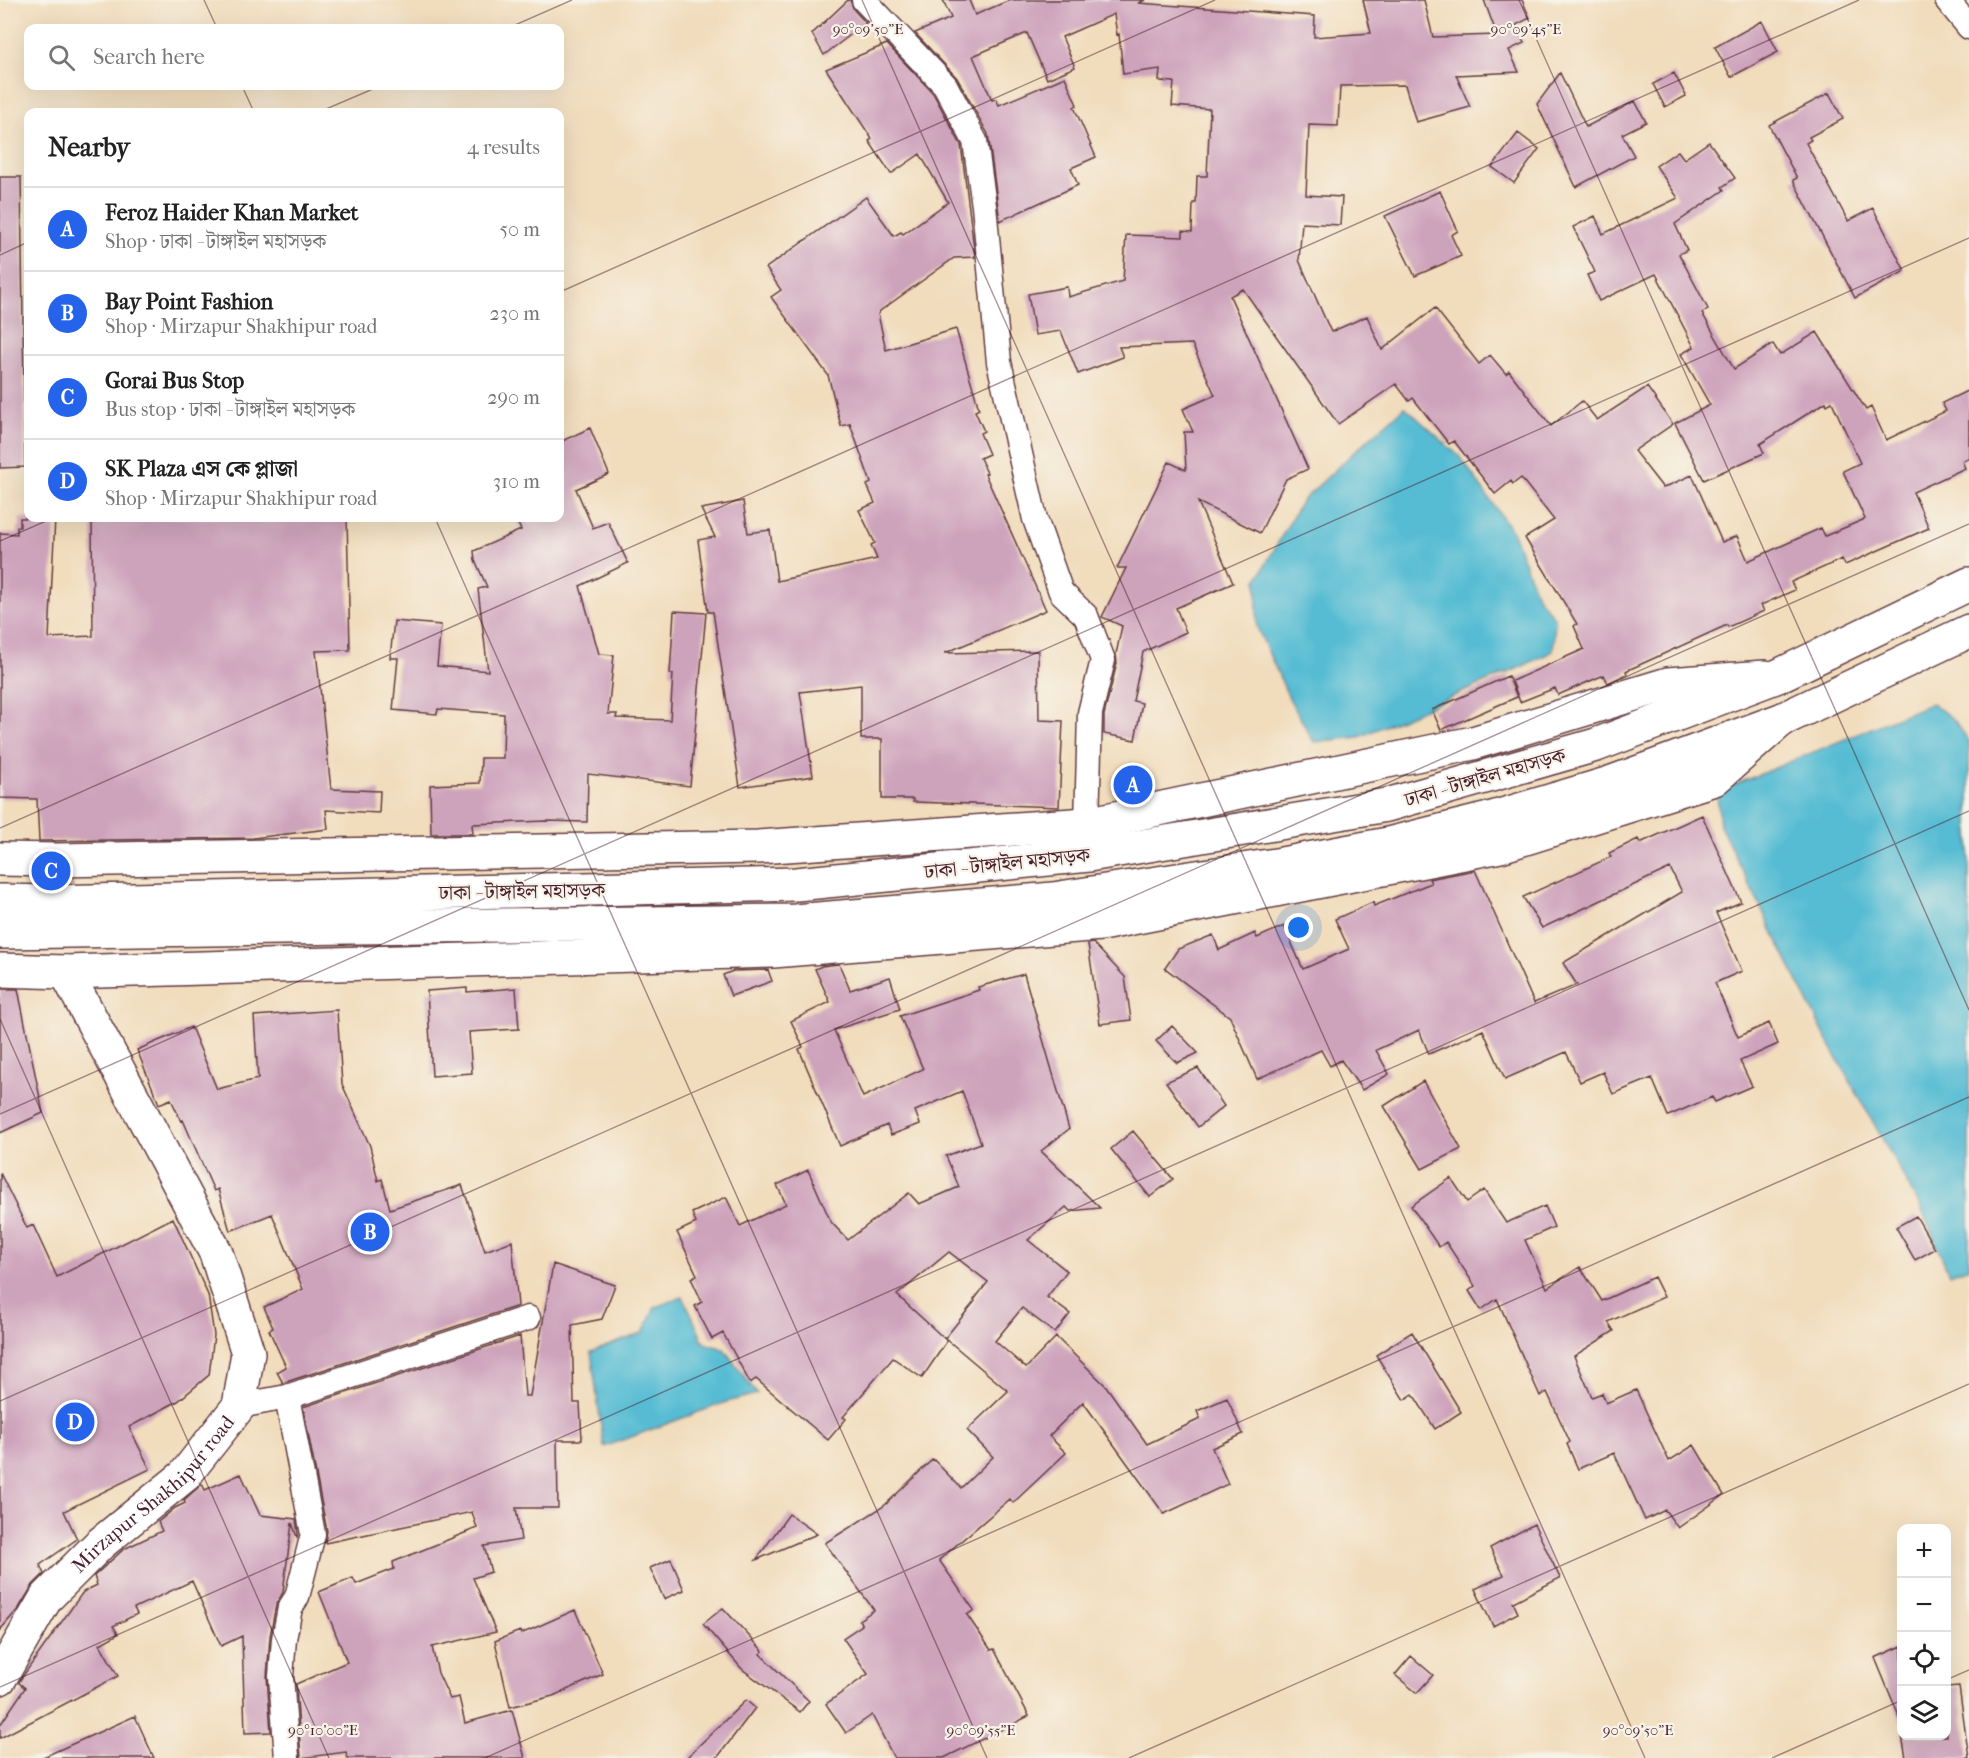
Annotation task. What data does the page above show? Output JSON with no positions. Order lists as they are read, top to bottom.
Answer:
{
  "streets": {
    "main road": ["ঢাকা - টাঙ্গাইল মহাসড়ক", "Mirzapur Shakhipur road"]
  },
  "page": {
    "search": "Search here",
    "heading": ["Nearby", "4 results"],
    "list": [
      {
        "mark": "A",
        "name": "Feroz Haider Khan Market",
        "note": "Shop · ঢাকা - টাঙ্গাইল মহাসড়ক",
        "value": "50 m"
      },
      {
        "mark": "B",
        "name": "Bay Point Fashion",
        "note": "Shop · Mirzapur Shakhipur road",
        "value": "230 m"
      },
      {
        "mark": "C",
        "name": "Gorai Bus Stop",
        "note": "Bus stop · ঢাকা - টাঙ্গাইল মহাসড়ক",
        "value": "290 m"
      },
      {
        "mark": "D",
        "name": "SK Plaza এস কে প্লাজা",
        "note": "Shop · Mirzapur Shakhipur road",
        "value": "310 m"
      }
    ],
    "pins": [
      "A",
      "C",
      "B",
      "D"
    ],
    "map_buttons": ["+", "−"]
  },
  "coordinates": [
    "90°09'50\"E",
    "90°09'45\"E",
    "90°10'00\"E",
    "90°09'55\"E"
  ]
}
